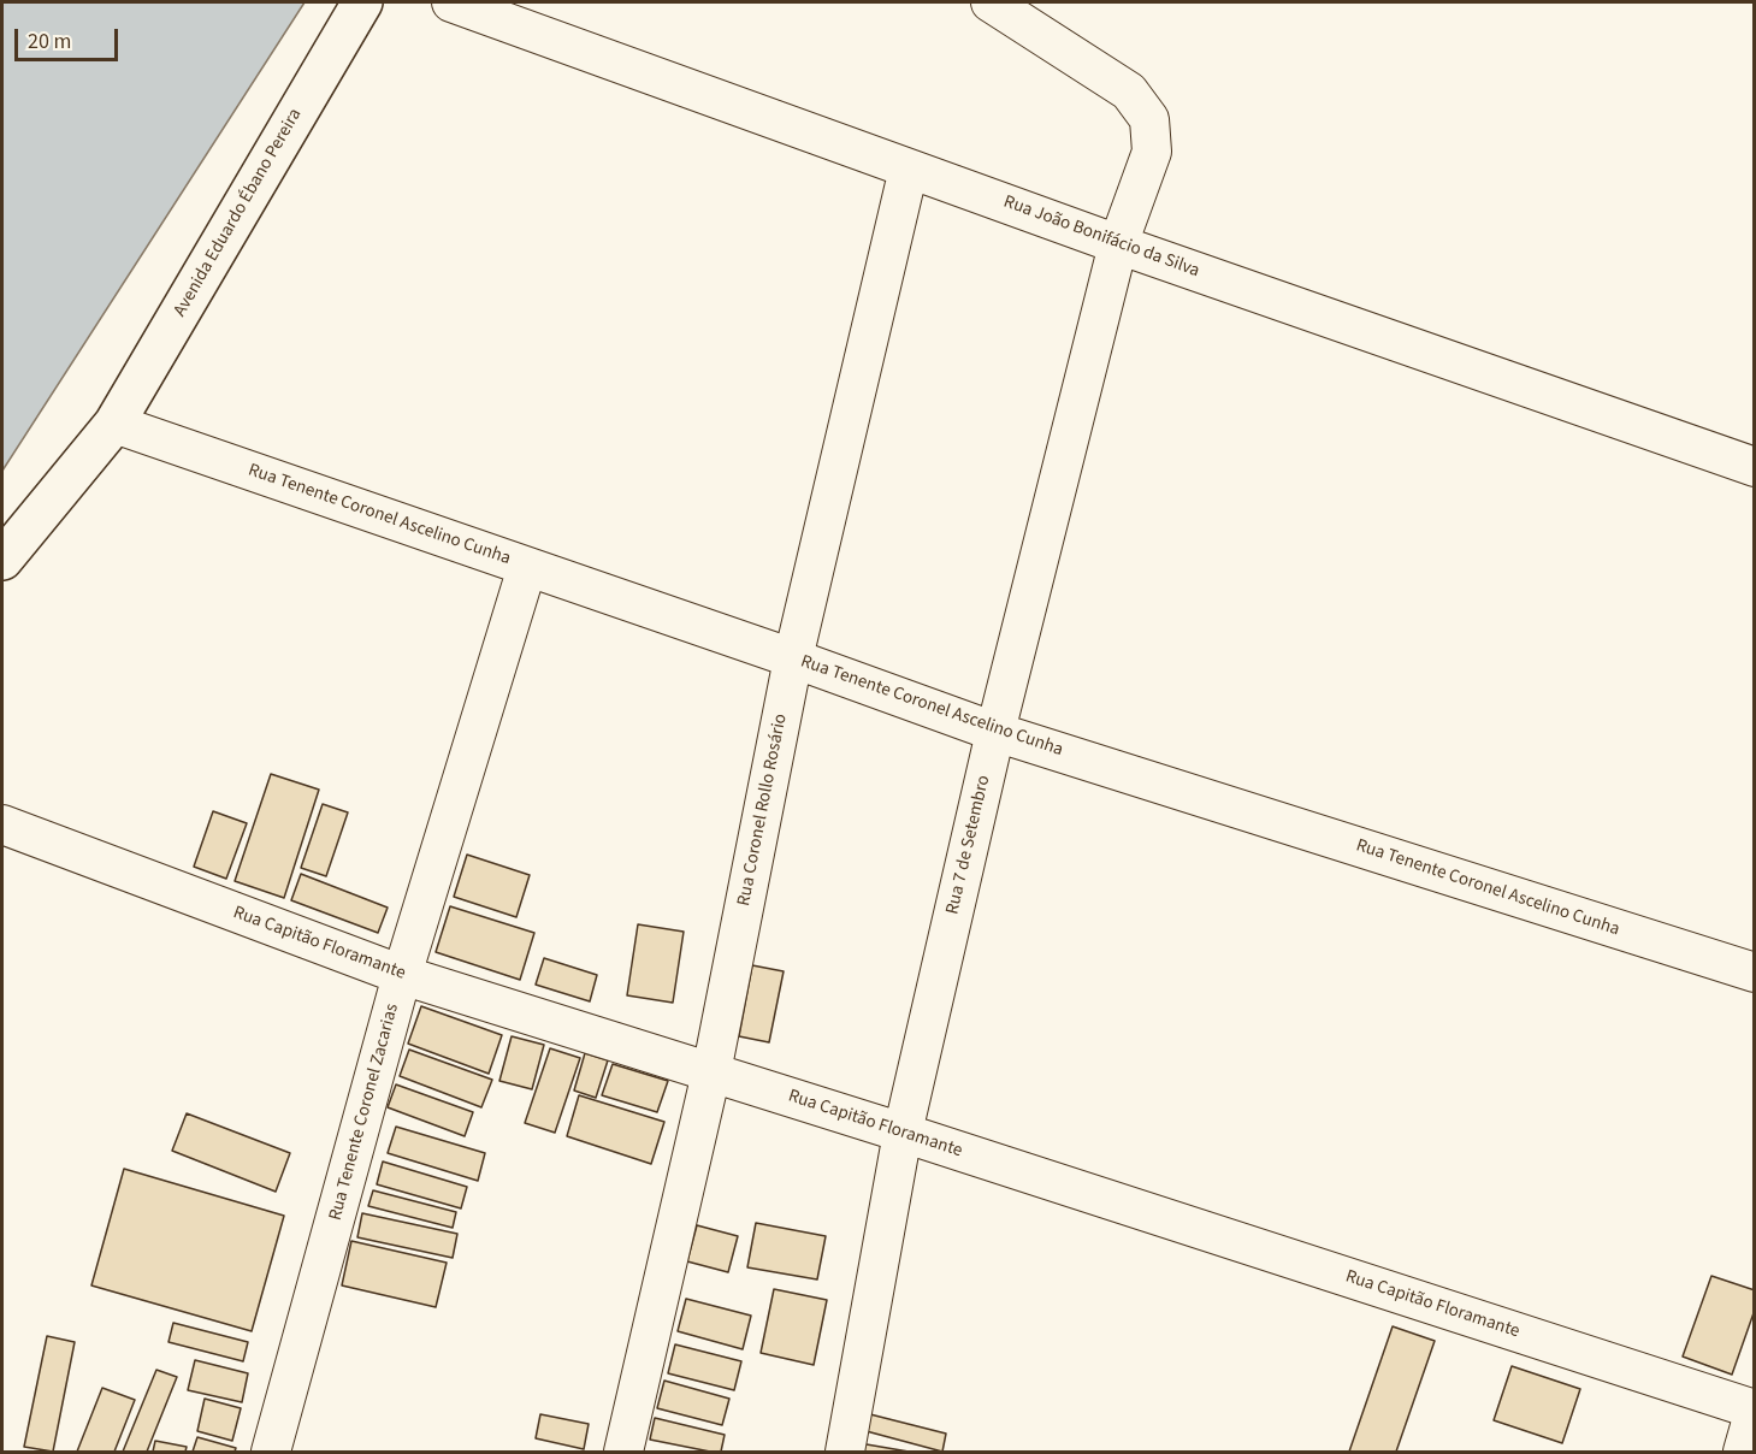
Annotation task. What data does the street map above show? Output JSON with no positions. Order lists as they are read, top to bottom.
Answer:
{
  "streets": {
    "main road": ["Avenida Eduardo Ébano Pereira"],
    "street": [
      "Rua João Bonifácio da Silva",
      "Rua Tenente Coronel Ascelino Cunha",
      "Rua Coronel Rollo Rosário",
      "Rua 7 de Setembro",
      "Rua Capitão Floramante",
      "Rua Tenente Coronel Zacarias"
    ]
  },
  "crossings": [
    ["Avenida Eduardo Ébano Pereira", "Rua Tenente Coronel Ascelino Cunha"],
    ["Rua João Bonifácio da Silva", "Rua Coronel Rollo Rosário"],
    ["Rua João Bonifácio da Silva", "Rua 7 de Setembro"],
    ["Rua Tenente Coronel Ascelino Cunha", "Rua Coronel Rollo Rosário"],
    ["Rua Tenente Coronel Ascelino Cunha", "Rua 7 de Setembro"],
    ["Rua Tenente Coronel Ascelino Cunha", "Rua Tenente Coronel Zacarias"],
    ["Rua Coronel Rollo Rosário", "Rua Capitão Floramante"],
    ["Rua 7 de Setembro", "Rua Capitão Floramante"],
    ["Rua Capitão Floramante", "Rua Tenente Coronel Zacarias"]
  ],
  "scale_bar": "20 m"
}
